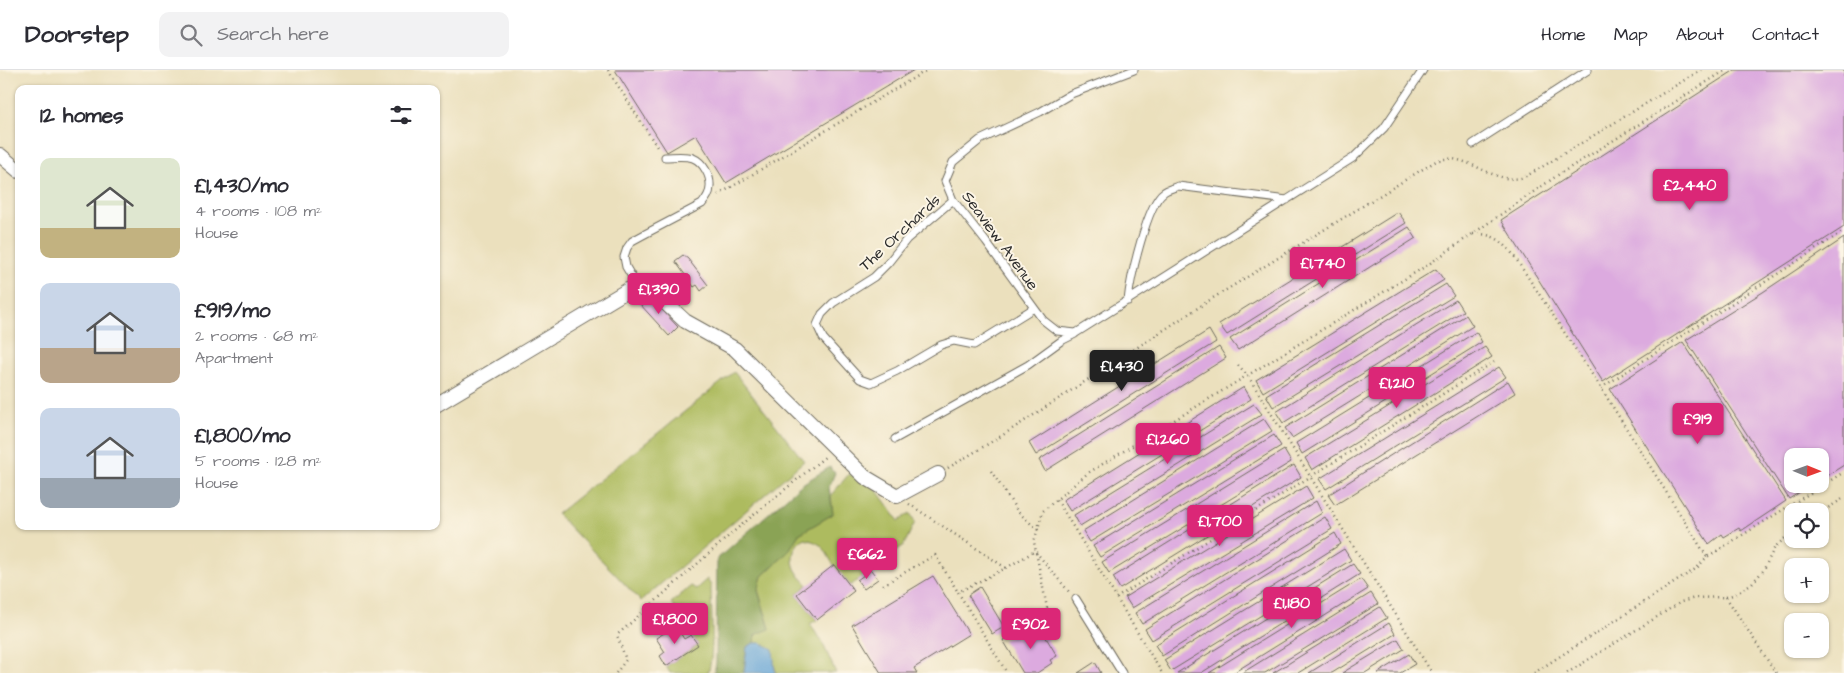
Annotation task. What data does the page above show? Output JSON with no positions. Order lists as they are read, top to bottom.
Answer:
{
  "streets": {
    "lane": ["The Orchards", "Seaview Avenue"]
  },
  "crossings": [
    ["The Orchards", "Seaview Avenue"]
  ],
  "north": "right",
  "page": {
    "header": "Doorstep",
    "search": "Search here",
    "nav": [
      "Home",
      "Map",
      "About",
      "Contact"
    ],
    "heading": "12 homes",
    "list": [
      {
        "name": "£1,430/mo",
        "note": "4 rooms · 108 m² · House"
      },
      {
        "name": "£919/mo",
        "note": "2 rooms · 68 m² · Apartment"
      },
      {
        "name": "£1,800/mo",
        "note": "5 rooms · 128 m² · House"
      }
    ],
    "price": [
      "£2,440",
      "£1,740",
      "£1,390",
      "£1,430",
      "£1,210",
      "£919",
      "£1,260",
      "£1,700",
      "£662",
      "£1,180",
      "£1,800",
      "£902"
    ],
    "map_buttons": ["+", "−"]
  }
}
